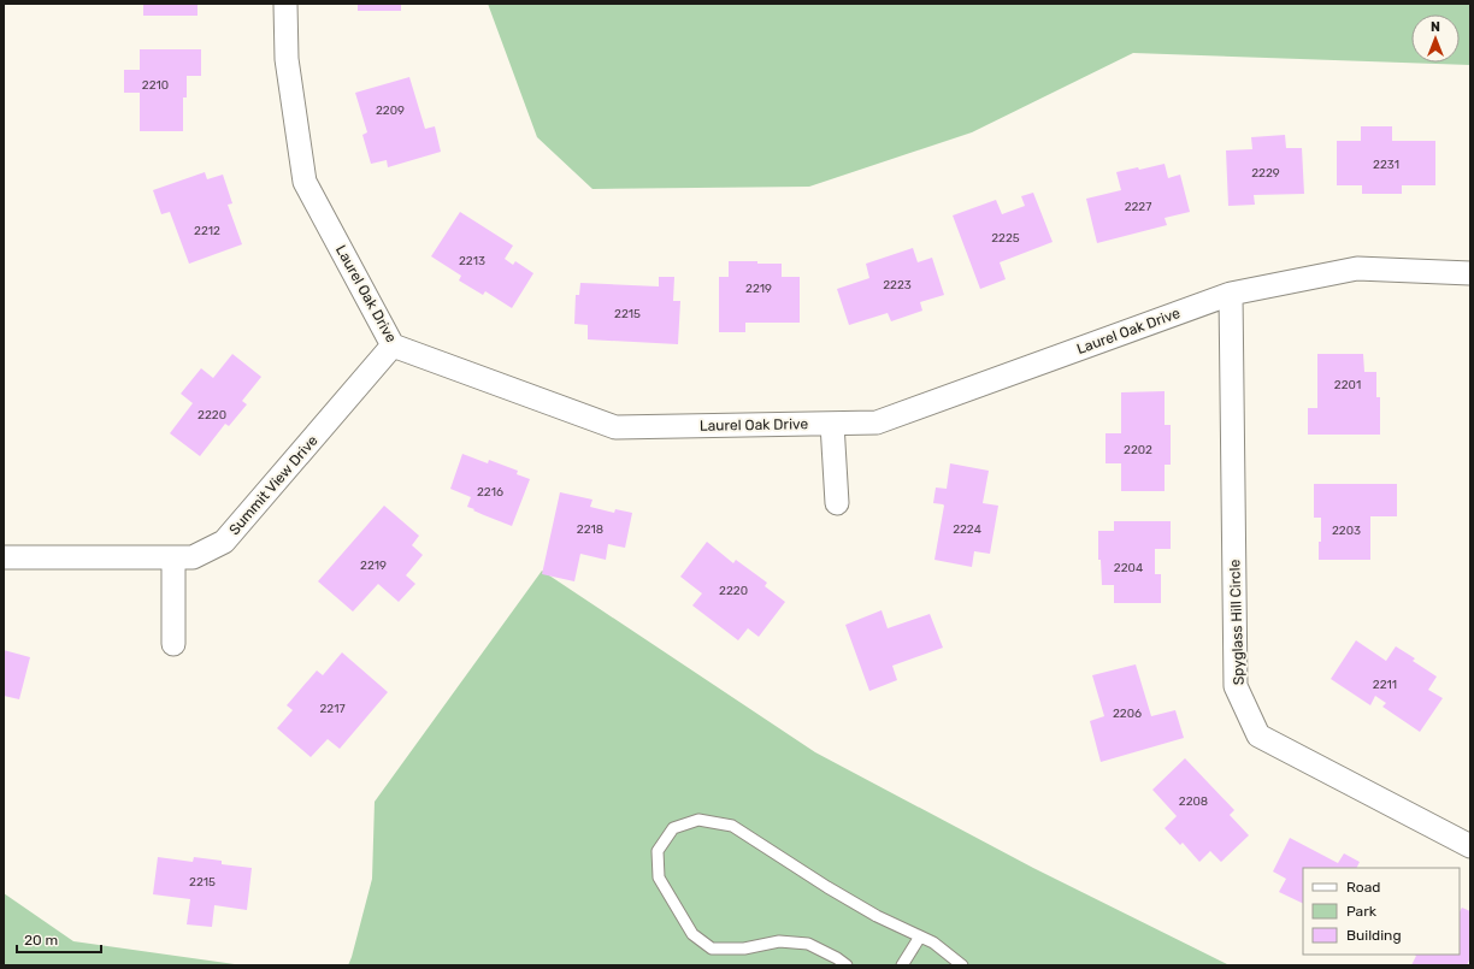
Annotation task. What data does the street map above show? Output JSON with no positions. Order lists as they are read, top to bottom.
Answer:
{
  "streets": {
    "street": ["Laurel Oak Drive", "Summit View Drive", "Spyglass Hill Circle"]
  },
  "crossings": [
    ["Laurel Oak Drive", "Summit View Drive"],
    ["Laurel Oak Drive", "Spyglass Hill Circle"]
  ],
  "house_numbers": [
    "2210",
    "2209",
    "2231",
    "2229",
    "2227",
    "2212",
    "2225",
    "2213",
    "2223",
    "2219",
    "2215",
    "2201",
    "2220",
    "2202",
    "2216",
    "2218",
    "2224",
    "2203",
    "2219",
    "2204",
    "2220",
    "2211",
    "2217",
    "2206",
    "2208",
    "2215"
  ],
  "legend": ["Road", "Park", "Building"],
  "scale_bar": "20 m",
  "north": "top"
}
